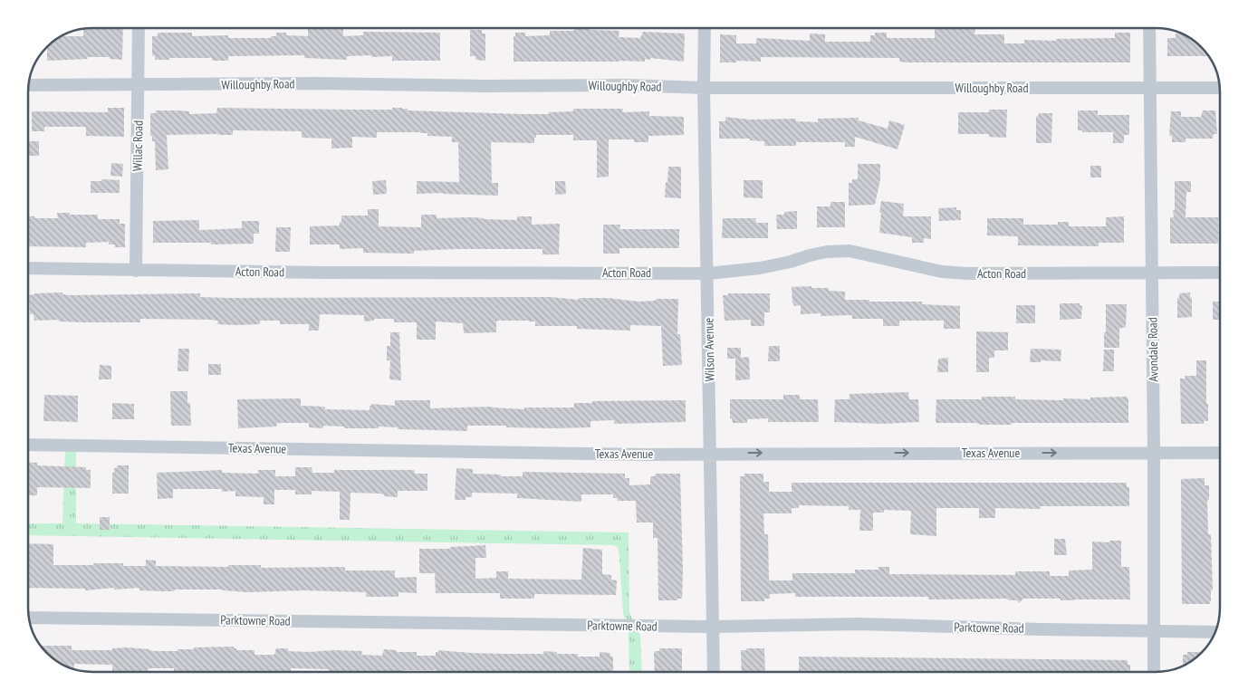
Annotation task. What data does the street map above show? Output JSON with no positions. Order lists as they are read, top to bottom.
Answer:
{
  "streets": {
    "street": [
      "Willoughby Road",
      "Willac Road",
      "Acton Road",
      "Wilson Avenue",
      "Avondale Road",
      "Texas Avenue",
      "Parktowne Road"
    ]
  },
  "crossings": [
    ["Willoughby Road", "Willac Road"],
    ["Willoughby Road", "Wilson Avenue"],
    ["Willoughby Road", "Avondale Road"],
    ["Willac Road", "Acton Road"],
    ["Acton Road", "Wilson Avenue"],
    ["Acton Road", "Avondale Road"],
    ["Wilson Avenue", "Texas Avenue"],
    ["Wilson Avenue", "Parktowne Road"],
    ["Avondale Road", "Texas Avenue"],
    ["Avondale Road", "Parktowne Road"]
  ],
  "one_way": ["Texas Avenue"]
}
